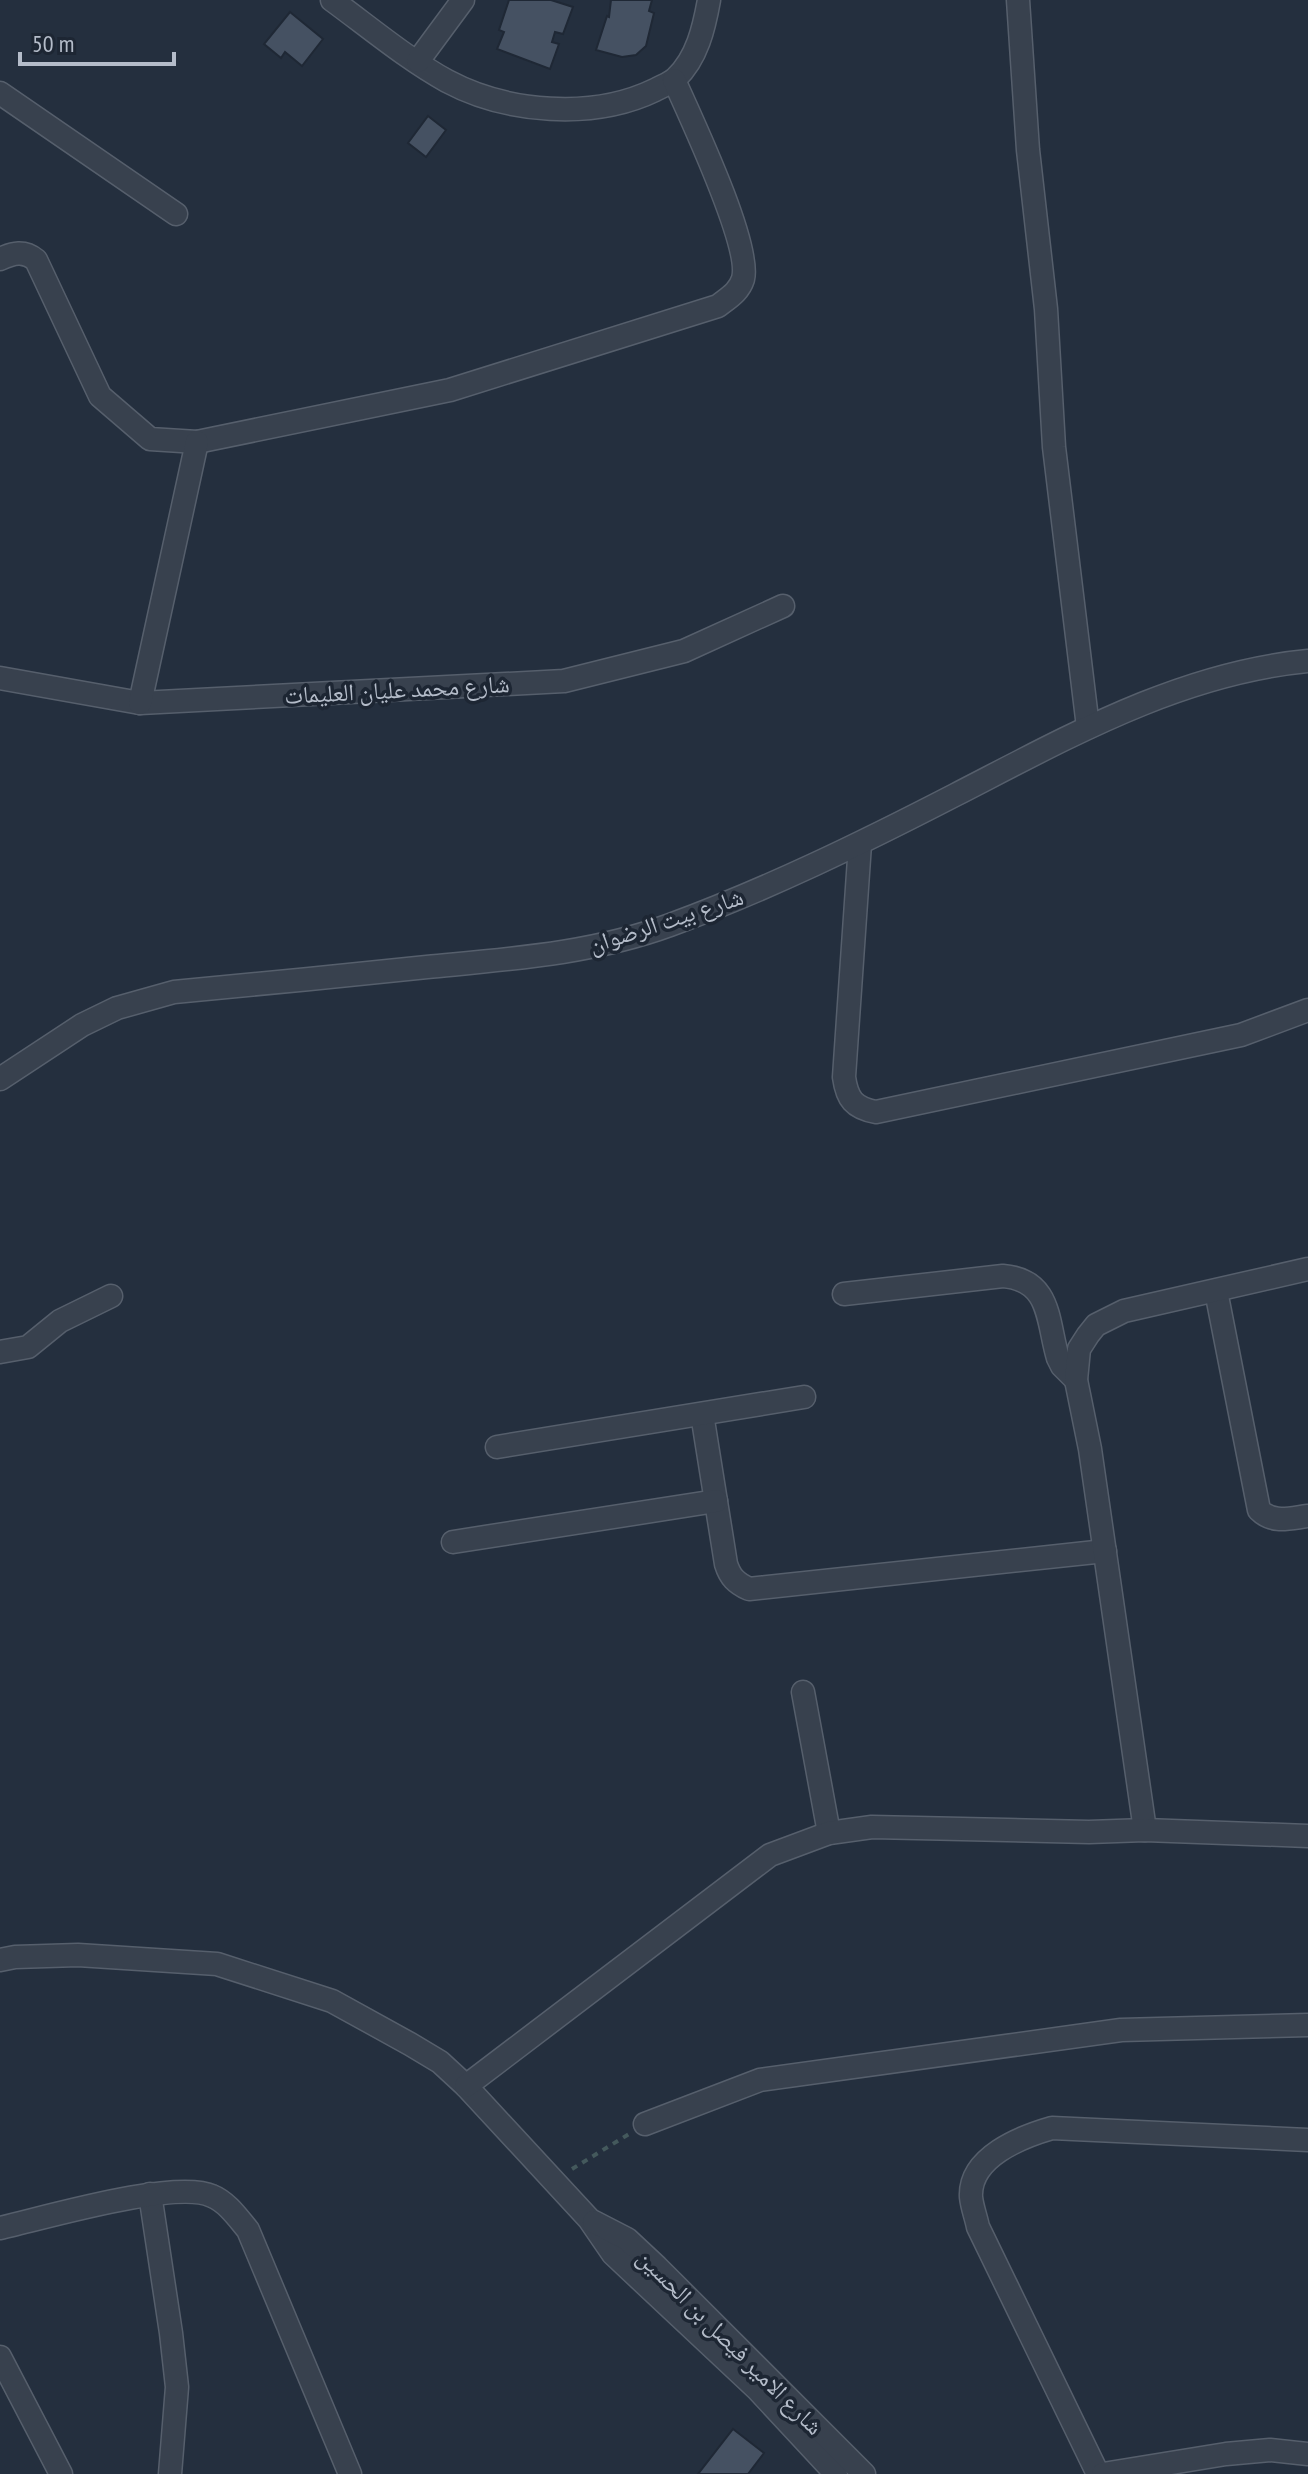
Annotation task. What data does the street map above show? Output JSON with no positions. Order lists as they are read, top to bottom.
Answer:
{
  "streets": {
    "street": ["شارع محمد عليان العليمات", "شارع بيت الرضوان", "شارع الامير فيصل بن الحسين"]
  },
  "scale_bar": "50 m"
}
